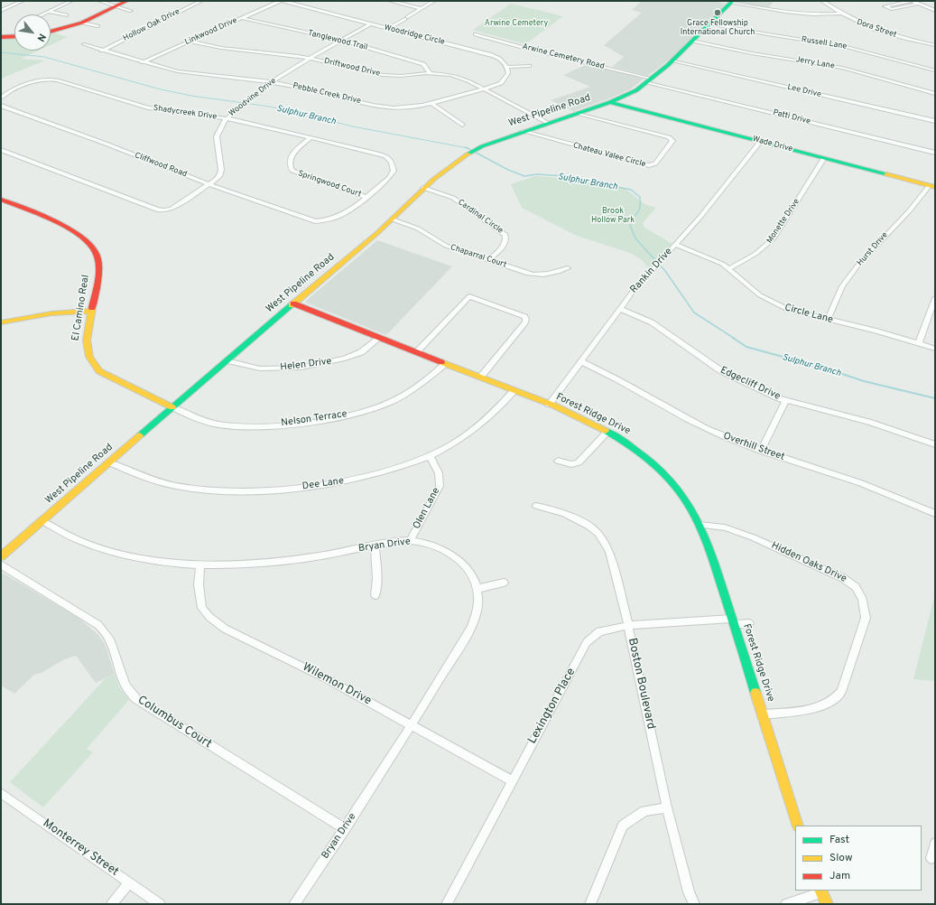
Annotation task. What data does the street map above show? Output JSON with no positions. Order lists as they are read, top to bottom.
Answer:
{
  "streets": {
    "main road": [
      "West Pipeline Road",
      "Wade Drive",
      "El Camino Real",
      "Forest Ridge Drive"
    ],
    "street": [
      "Hollow Oak Drive",
      "Dora Street",
      "Linkwood Drive",
      "Woodridge Circle",
      "Tanglewood Trail",
      "Russell Lane",
      "Arwine Cemetery Road",
      "Jerry Lane",
      "Driftwood Drive",
      "Lee Drive",
      "Pebble Creek Drive",
      "Woodvine Drive",
      "Shadycreek Drive",
      "Patti Drive",
      "Chateau Valee Circle",
      "Cliffwood Road",
      "Springwood Court",
      "Cardinal Circle",
      "Monette Drive",
      "Hurst Drive",
      "Chaparral Court",
      "Rankin Drive",
      "Circle Lane",
      "Helen Drive",
      "Edgecliff Drive",
      "Nelson Terrace",
      "Overhill Street",
      "Dee Lane",
      "Olen Lane",
      "Bryan Drive",
      "Hidden Oaks Drive",
      "Boston Boulevard",
      "Wilemon Drive",
      "Lexington Place",
      "Columbus Court",
      "Monterrey Street"
    ]
  },
  "crossings": [
    ["Hollow Oak Drive", "Pebble Creek Drive"],
    ["Linkwood Drive", "Woodridge Circle"],
    ["Linkwood Drive", "Tanglewood Trail"],
    ["Linkwood Drive", "Driftwood Drive"],
    ["Linkwood Drive", "Pebble Creek Drive"],
    ["Woodridge Circle", "Woodvine Drive"],
    ["Tanglewood Trail", "Driftwood Drive"],
    ["Tanglewood Trail", "Woodvine Drive"],
    ["Russell Lane", "West Pipeline Road"],
    ["Arwine Cemetery Road", "West Pipeline Road"],
    ["Arwine Cemetery Road", "Patti Drive"],
    ["Jerry Lane", "West Pipeline Road"],
    ["Driftwood Drive", "Pebble Creek Drive"],
    ["Driftwood Drive", "Woodvine Drive"],
    ["Driftwood Drive", "West Pipeline Road"],
    ["Lee Drive", "West Pipeline Road"],
    ["Pebble Creek Drive", "Woodvine Drive"],
    ["Woodvine Drive", "Shadycreek Drive"],
    ["Woodvine Drive", "Cliffwood Road"],
    ["West Pipeline Road", "Patti Drive"],
    ["West Pipeline Road", "Wade Drive"],
    ["West Pipeline Road", "Chateau Valee Circle"],
    ["West Pipeline Road", "Cardinal Circle"],
    ["West Pipeline Road", "Chaparral Court"],
    ["West Pipeline Road", "El Camino Real"],
    ["West Pipeline Road", "Helen Drive"],
    ["West Pipeline Road", "Forest Ridge Drive"],
    ["West Pipeline Road", "Nelson Terrace"],
    ["West Pipeline Road", "Dee Lane"],
    ["West Pipeline Road", "Bryan Drive"],
    ["Shadycreek Drive", "Cliffwood Road"],
    ["Shadycreek Drive", "Springwood Court"],
    ["Wade Drive", "Monette Drive"],
    ["Wade Drive", "Hurst Drive"],
    ["Wade Drive", "Rankin Drive"],
    ["Cliffwood Road", "Springwood Court"],
    ["Cardinal Circle", "Chaparral Court"],
    ["Monette Drive", "Circle Lane"],
    ["Hurst Drive", "Circle Lane"],
    ["Rankin Drive", "Circle Lane"],
    ["Rankin Drive", "Edgecliff Drive"],
    ["Rankin Drive", "Forest Ridge Drive"],
    ["Rankin Drive", "Overhill Street"],
    ["El Camino Real", "Nelson Terrace"],
    ["Helen Drive", "Forest Ridge Drive"],
    ["Forest Ridge Drive", "Nelson Terrace"],
    ["Forest Ridge Drive", "Dee Lane"],
    ["Forest Ridge Drive", "Hidden Oaks Drive"],
    ["Forest Ridge Drive", "Lexington Place"],
    ["Dee Lane", "Olen Lane"],
    ["Olen Lane", "Bryan Drive"],
    ["Bryan Drive", "Wilemon Drive"],
    ["Bryan Drive", "Columbus Court"],
    ["Boston Boulevard", "Lexington Place"],
    ["Wilemon Drive", "Lexington Place"]
  ],
  "water": ["Sulphur Branch"],
  "parks": ["Arwine Cemetery", "Brook Hollow Park"],
  "places": ["Grace Fellowship International Church"],
  "legend": ["Fast", "Slow", "Jam"],
  "north": "bottom right"
}
